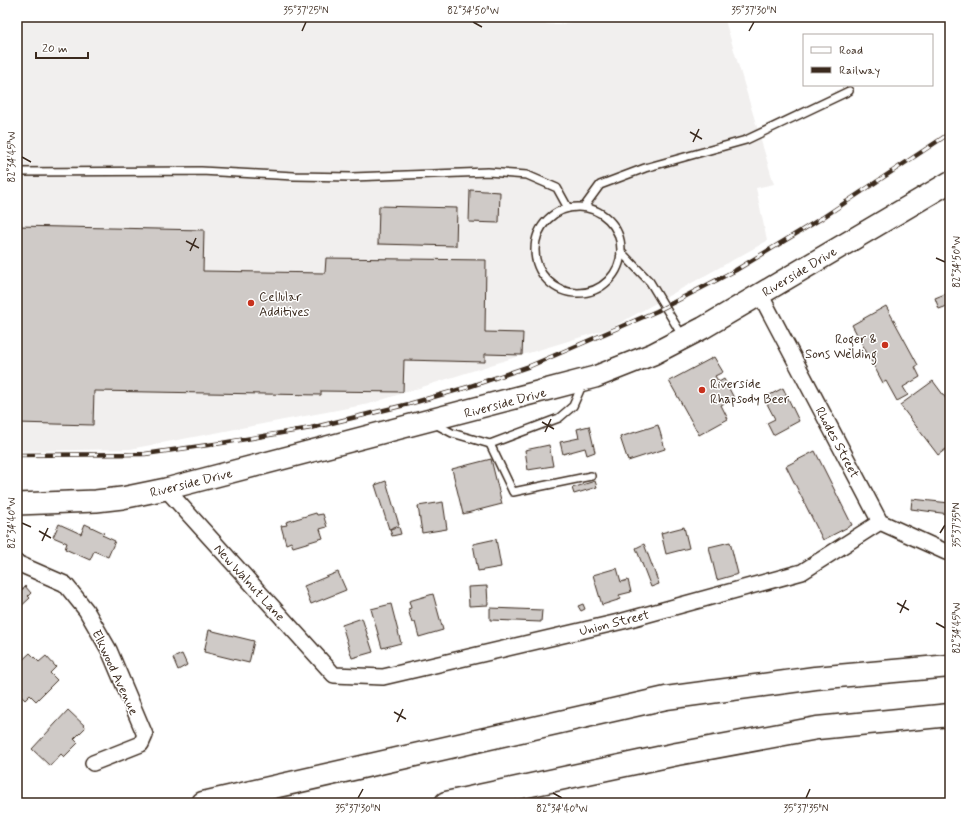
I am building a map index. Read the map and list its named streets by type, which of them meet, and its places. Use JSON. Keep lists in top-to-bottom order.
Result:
{
  "streets": {
    "main road": ["Riverside Drive"],
    "street": [
      "Rhodes Street",
      "New Walnut Lane",
      "Union Street",
      "Elkwood Avenue"
    ]
  },
  "crossings": [
    ["Riverside Drive", "Rhodes Street"],
    ["Riverside Drive", "New Walnut Lane"],
    ["Rhodes Street", "Union Street"],
    ["New Walnut Lane", "Union Street"]
  ],
  "places": ["Cellular Additives", "Roger & Sons Welding", "Riverside Rhapsody Beer"],
  "legend": ["Road", "Railway"],
  "scale_bar": "20 m",
  "coordinates": [
    "35°37'25\"N",
    "82°34'50\"W",
    "35°37'30\"N",
    "82°34'45\"W",
    "82°34'40\"W",
    "35°37'35\"N"
  ]
}
